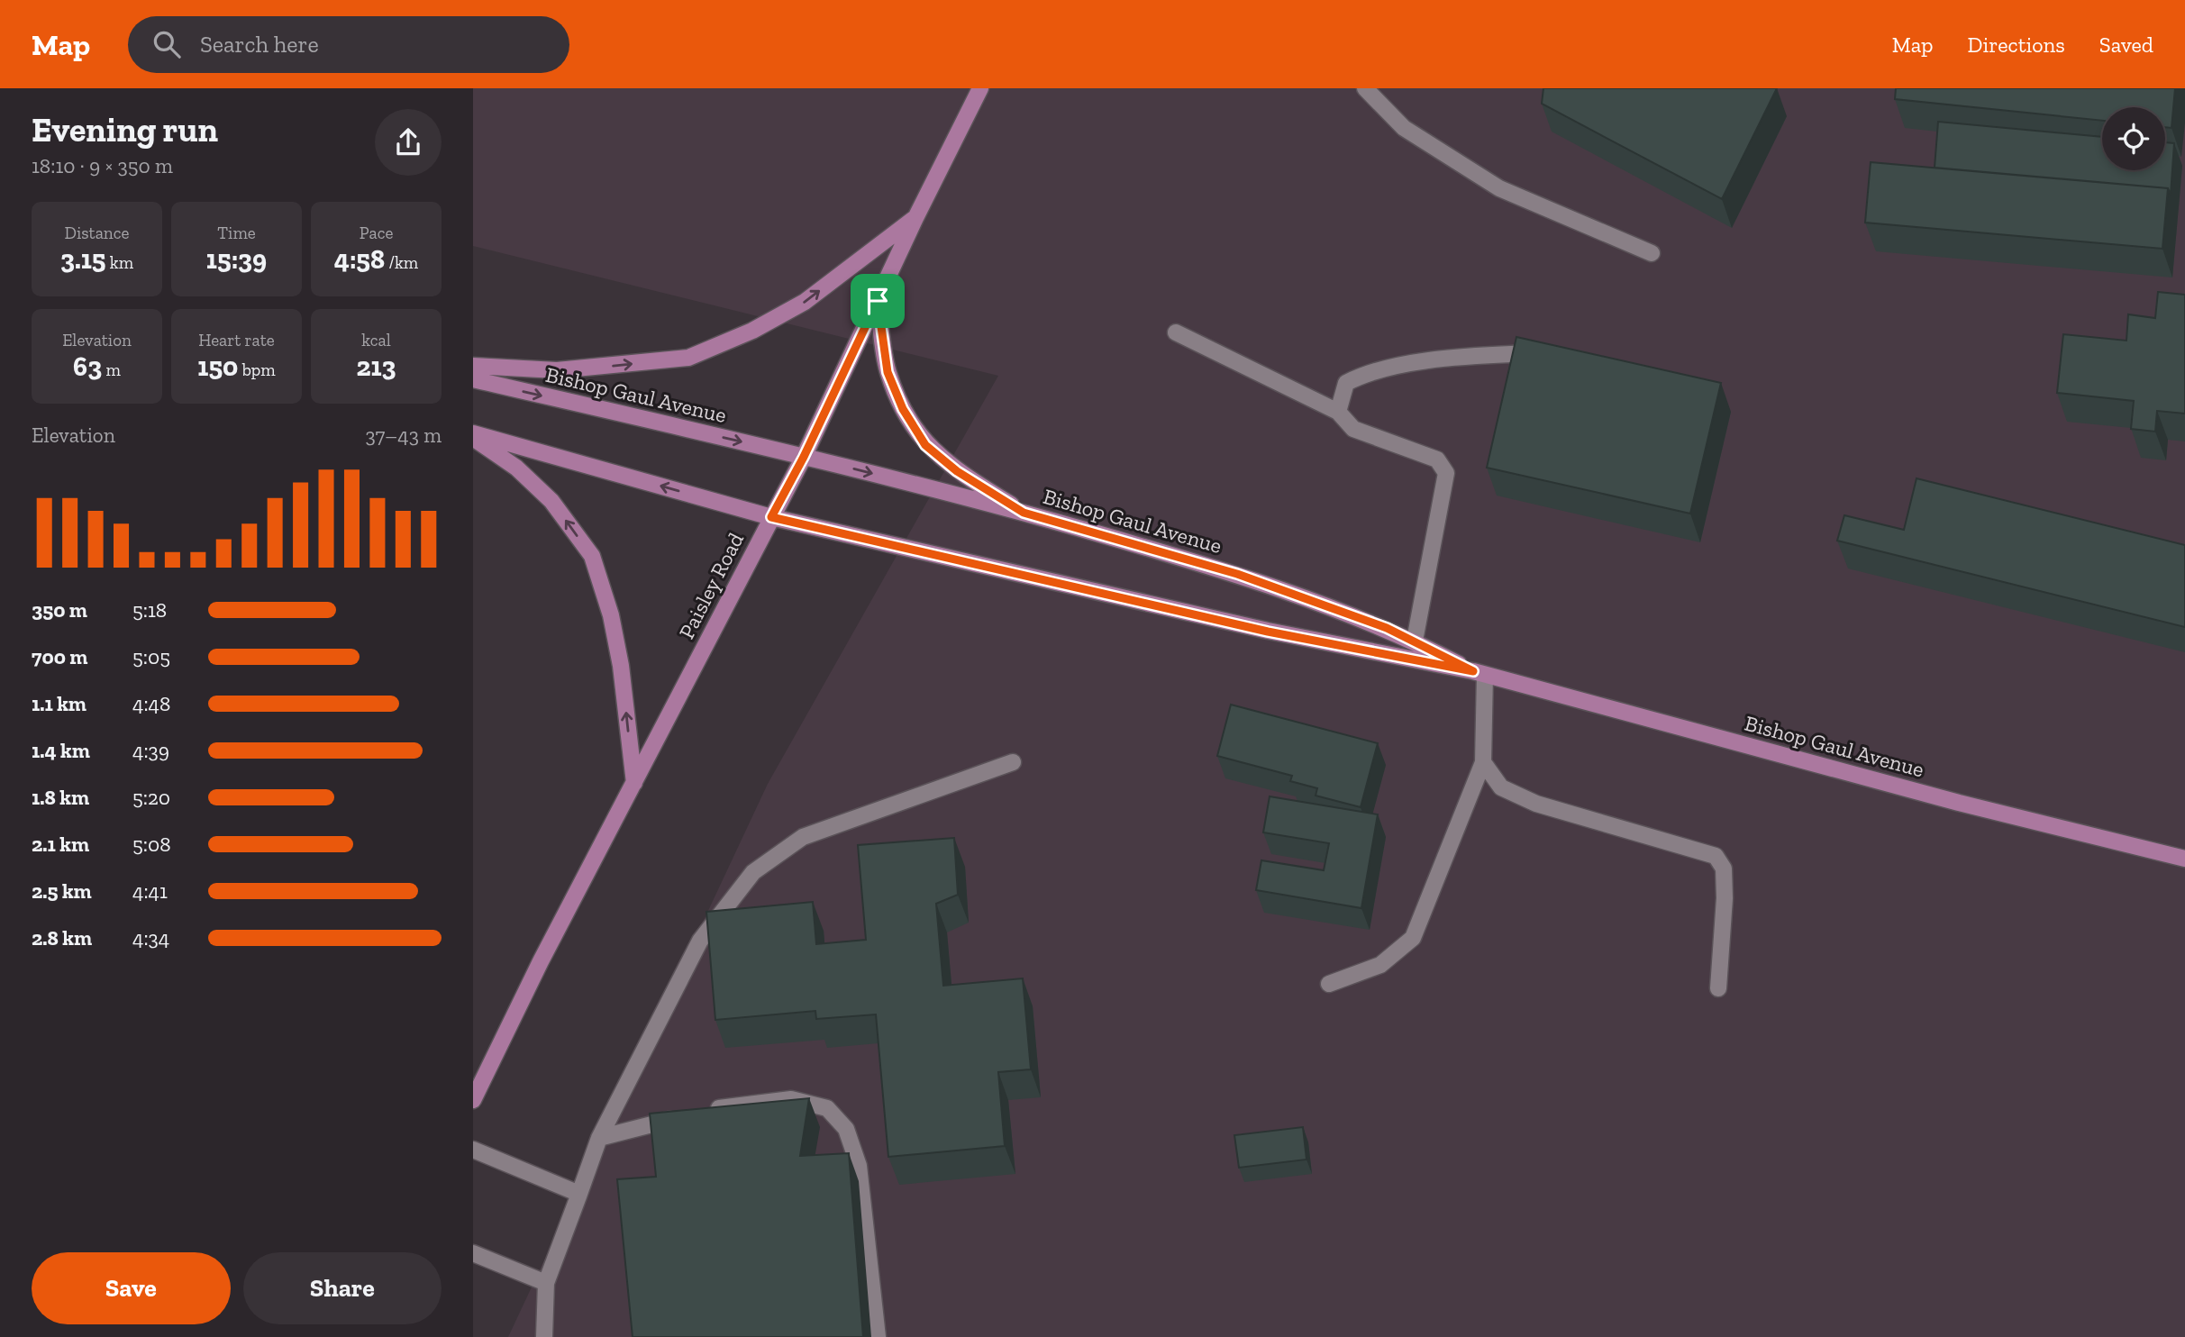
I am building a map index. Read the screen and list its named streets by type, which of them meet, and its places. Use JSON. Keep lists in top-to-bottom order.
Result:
{
  "streets": {
    "main road": ["Bishop Gaul Avenue", "Paisley Road"]
  },
  "crossings": [
    ["Bishop Gaul Avenue", "Paisley Road"]
  ],
  "page": {
    "header": "Map",
    "search": "Search here",
    "nav": ["Map", "Directions", "Saved"],
    "heading": ["Evening run", "18:10 · 9 × 350 m"],
    "stats": [
      ["Distance", "3.15 km"],
      ["Time", "15:39"],
      ["Pace", "4:58 /km"],
      ["Elevation", "63 m"],
      ["Heart rate", "150 bpm"],
      ["kcal", "213"]
    ],
    "chart": ["Elevation", "37–43 m"],
    "list": [
      {
        "name": "350 m",
        "note": "5:18"
      },
      {
        "name": "700 m",
        "note": "5:05"
      },
      {
        "name": "1.1 km",
        "note": "4:48"
      },
      {
        "name": "1.4 km",
        "note": "4:39"
      },
      {
        "name": "1.8 km",
        "note": "5:20"
      },
      {
        "name": "2.1 km",
        "note": "5:08"
      },
      {
        "name": "2.5 km",
        "note": "4:41"
      },
      {
        "name": "2.8 km",
        "note": "4:34"
      }
    ],
    "buttons": ["Save", "Share"]
  }
}
